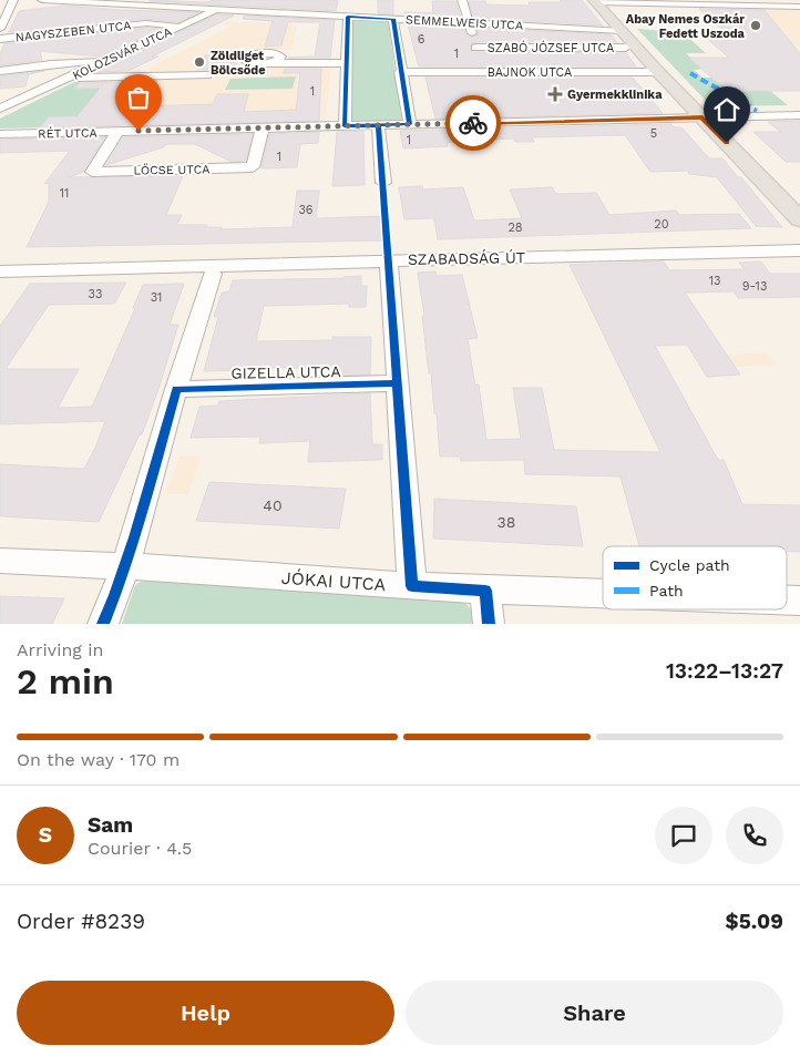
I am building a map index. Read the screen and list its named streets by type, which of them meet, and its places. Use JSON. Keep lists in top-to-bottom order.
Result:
{
  "streets": {
    "street": [
      "SEMMELWEIS UTCA",
      "NAGYSZEBEN UTCA",
      "SZABÓ JÓZSEF UTCA",
      "KOLOZSVÁR UTCA",
      "BAJNOK UTCA",
      "RÉT UTCA",
      "LŐCSE UTCA",
      "SZABADSÁG ÚT",
      "GIZELLA UTCA",
      "JÓKAI UTCA"
    ]
  },
  "crossings": [
    ["SEMMELWEIS UTCA", "KOLOZSVÁR UTCA"],
    ["NAGYSZEBEN UTCA", "KOLOZSVÁR UTCA"],
    ["SZABÓ JÓZSEF UTCA", "BAJNOK UTCA"],
    ["RÉT UTCA", "LŐCSE UTCA"]
  ],
  "places": {
    "other": ["Abay Nemes Oszkár Fedett Uszoda", "Zöldliget Bölcsőde"],
    "health": ["Gyermekklinika"]
  },
  "house_numbers": [
    "6",
    "1",
    "1",
    "5",
    "1",
    "1",
    "11",
    "36",
    "20",
    "28",
    "13",
    "9-13",
    "33",
    "31",
    "40",
    "38"
  ],
  "legend": ["Cycle path", "Path"],
  "page": {
    "heading": ["2 min", "Arriving in", "13:22–13:27"],
    "panel": [
      "Sam",
      "Courier · 4.5",
      "Order #8239",
      "$5.09"
    ],
    "bar": "On the way · 170 m",
    "round": "S",
    "buttons": ["Help", "Share"]
  }
}
